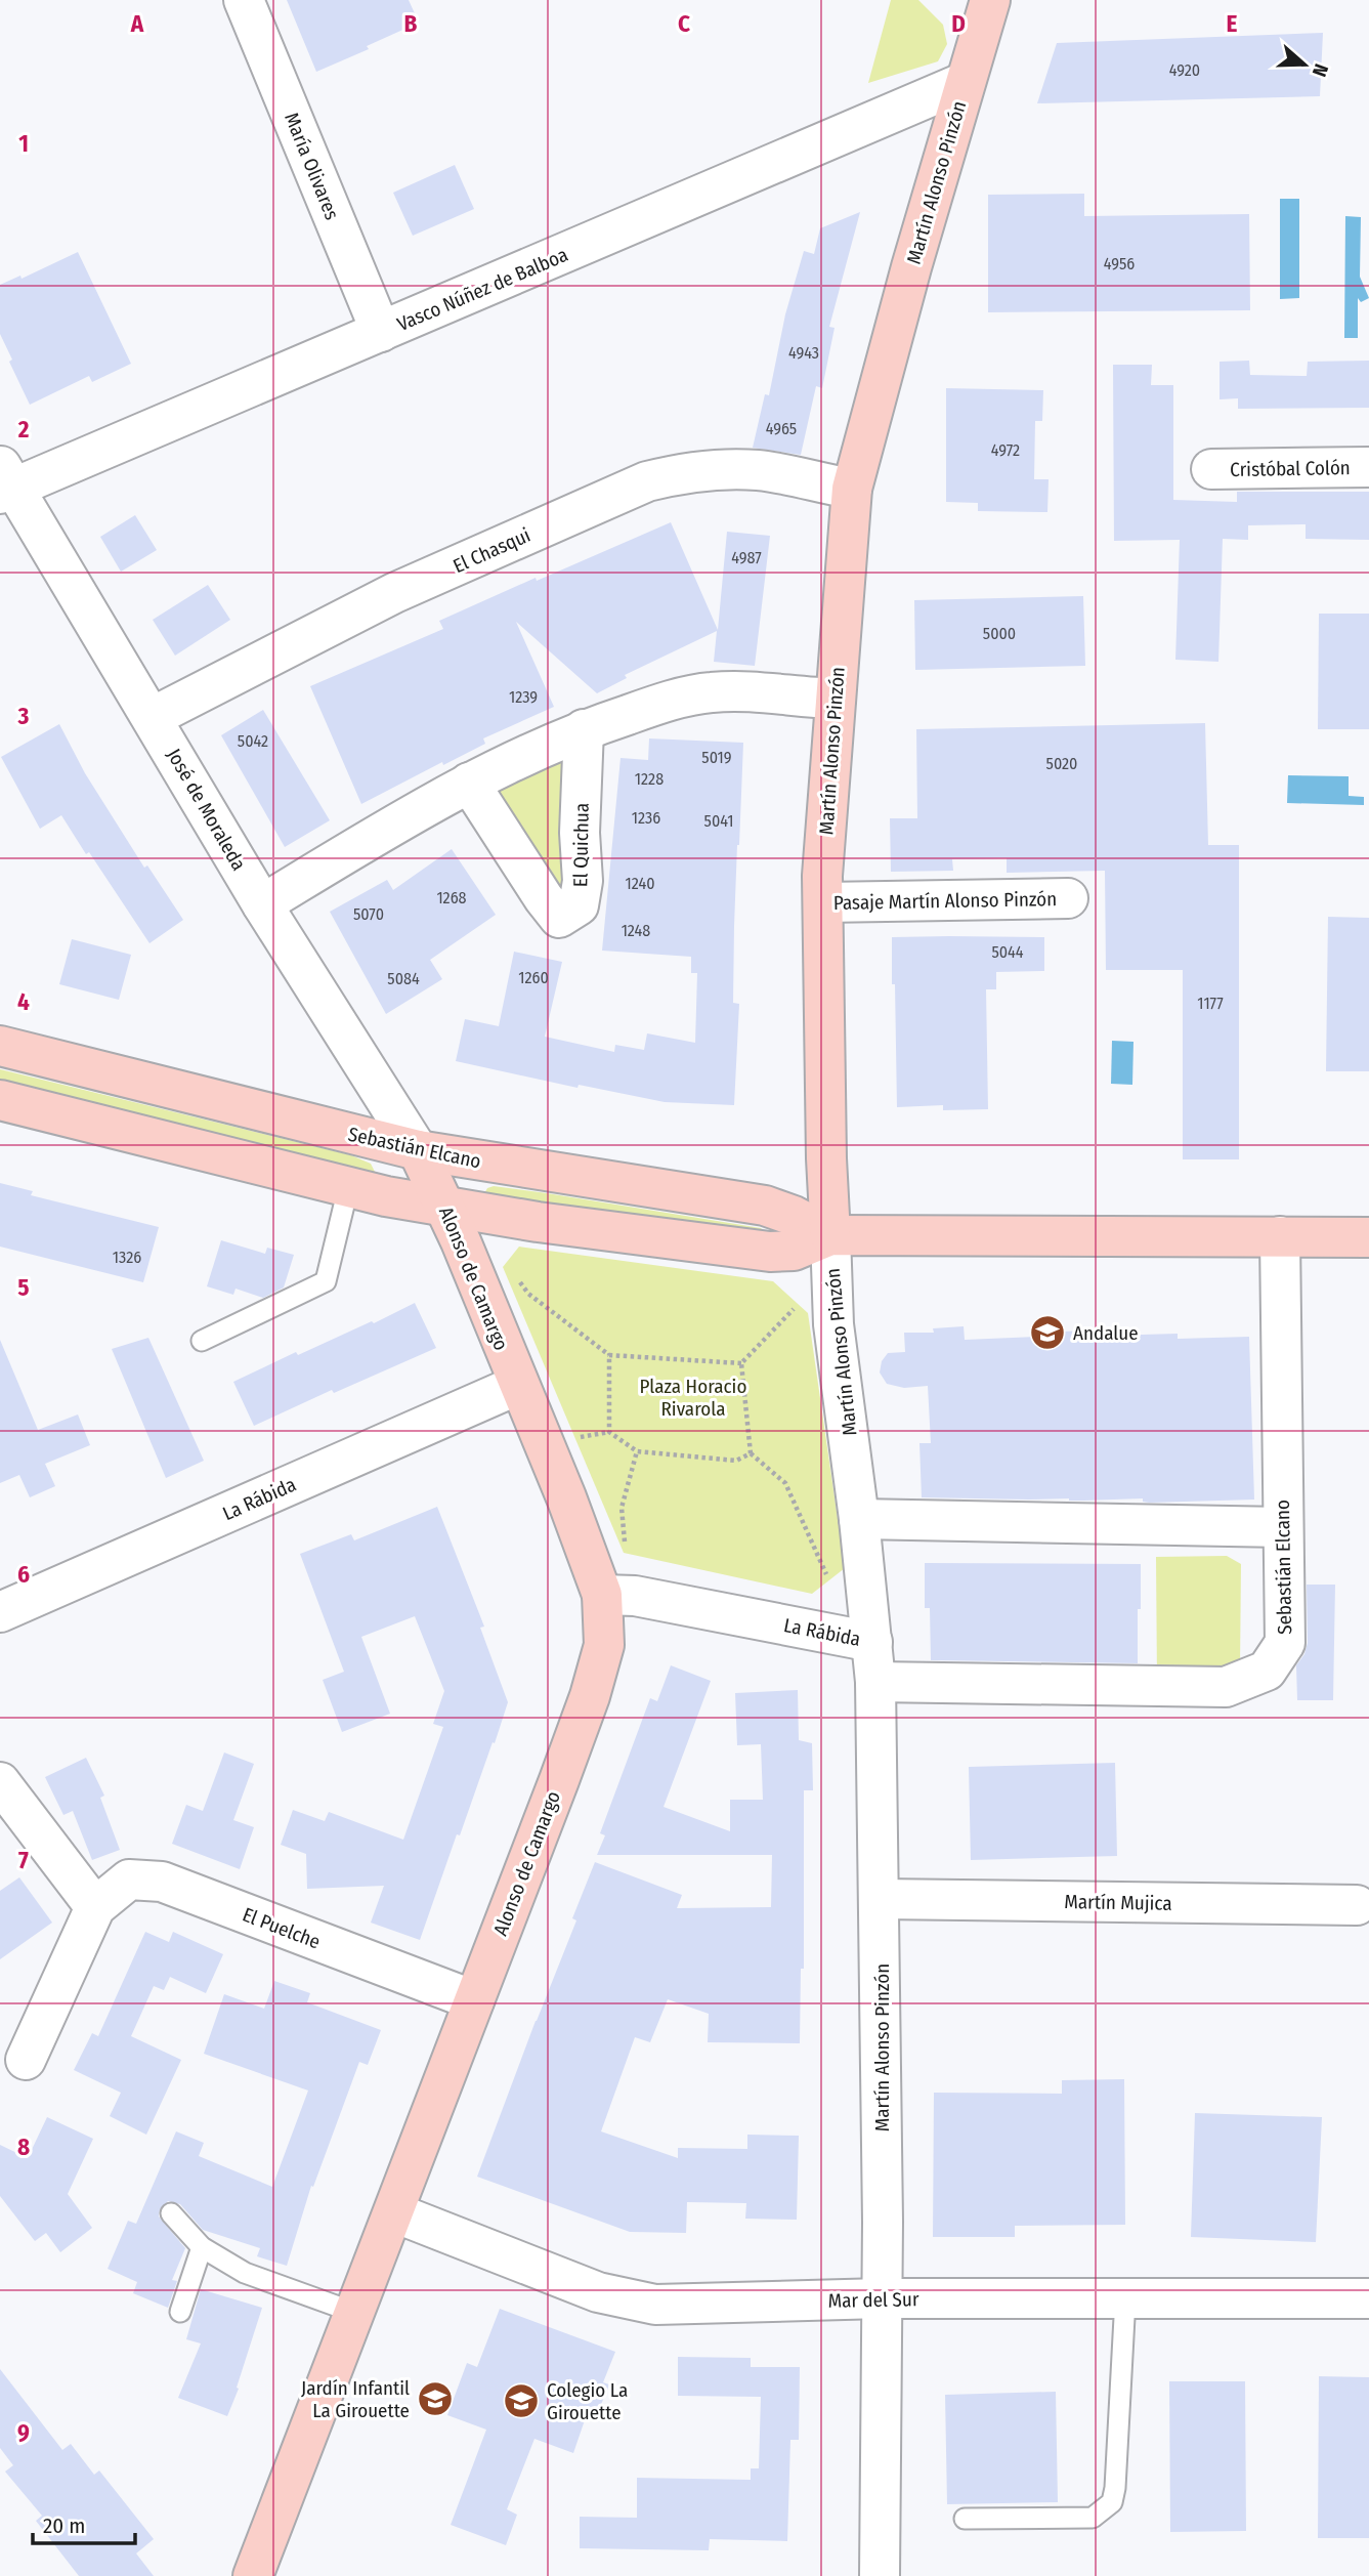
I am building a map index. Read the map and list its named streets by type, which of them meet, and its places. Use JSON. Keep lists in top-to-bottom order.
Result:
{
  "streets": {
    "street": [
      "María Olivares",
      "Martín Alonso Pinzón",
      "Vasco Núñez de Balboa",
      "Cristóbal Colón",
      "El Chasqui",
      "José de Moraleda",
      "El Quichua",
      "Pasaje Martín Alonso Pinzón",
      "Sebastián Elcano",
      "Alonso de Camargo",
      "La Rábida",
      "Martín Mujica",
      "El Puelche",
      "Mar del Sur"
    ]
  },
  "crossings": [
    ["María Olivares", "Vasco Núñez de Balboa"],
    ["Martín Alonso Pinzón", "Vasco Núñez de Balboa"],
    ["Martín Alonso Pinzón", "El Chasqui"],
    ["Martín Alonso Pinzón", "Pasaje Martín Alonso Pinzón"],
    ["Martín Alonso Pinzón", "Sebastián Elcano"],
    ["Martín Alonso Pinzón", "La Rábida"],
    ["Martín Alonso Pinzón", "Martín Mujica"],
    ["Martín Alonso Pinzón", "Mar del Sur"],
    ["Vasco Núñez de Balboa", "José de Moraleda"],
    ["El Chasqui", "José de Moraleda"],
    ["José de Moraleda", "Sebastián Elcano"],
    ["José de Moraleda", "Alonso de Camargo"],
    ["Sebastián Elcano", "Alonso de Camargo"],
    ["Alonso de Camargo", "La Rábida"],
    ["Alonso de Camargo", "El Puelche"],
    ["Alonso de Camargo", "Mar del Sur"]
  ],
  "parks": ["Plaza Horacio Rivarola"],
  "places": {
    "school or university": ["Andalue", "Jardín Infantil La Girouette", "Colegio La Girouette"]
  },
  "house_numbers": [
    "4920",
    "4956",
    "4943",
    "4965",
    "4972",
    "4987",
    "5000",
    "1239",
    "5042",
    "5019",
    "5020",
    "1228",
    "1236",
    "5041",
    "1240",
    "1268",
    "5070",
    "1248",
    "5044",
    "1260",
    "5084",
    "1177",
    "1326"
  ],
  "scale_bar": "20 m",
  "north": "right",
  "grid": {
    "columns": [
      "A",
      "B",
      "C",
      "D",
      "E"
    ],
    "rows": [
      "1",
      "2",
      "3",
      "4",
      "5",
      "6",
      "7",
      "8",
      "9"
    ]
  }
}
